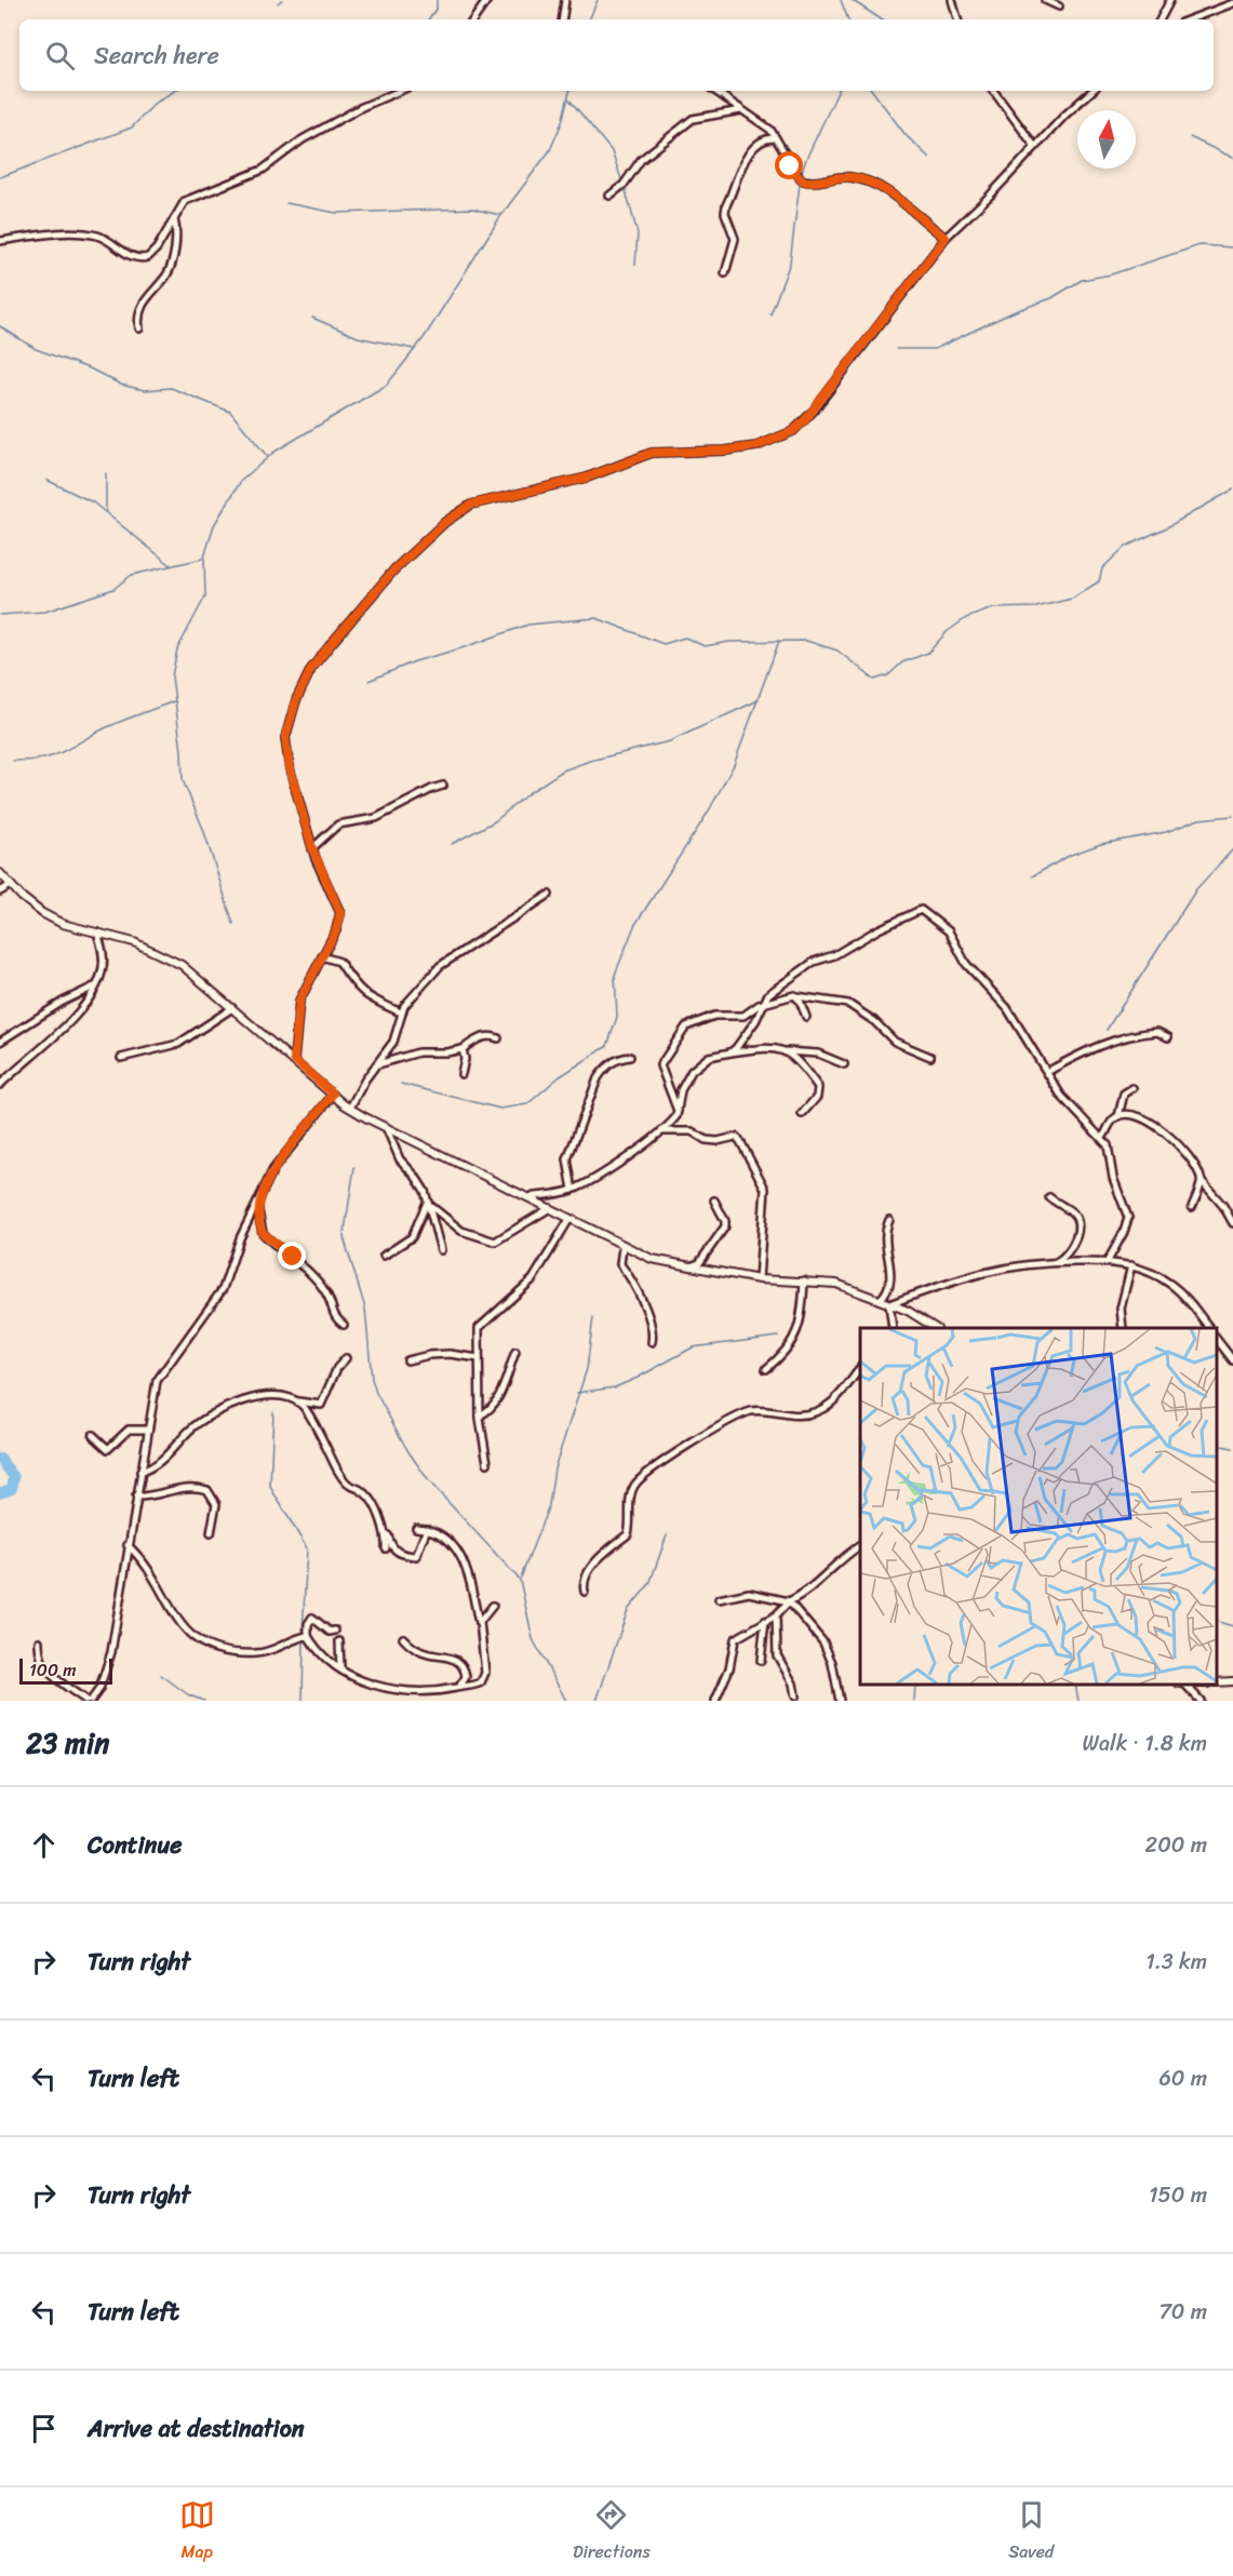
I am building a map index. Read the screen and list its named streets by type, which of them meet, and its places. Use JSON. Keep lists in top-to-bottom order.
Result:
{
  "scale_bar": "100 m",
  "north": "top",
  "page": {
    "search": "Search here",
    "scale": "100 m",
    "heading": ["23 min", "Walk · 1.8 km"],
    "list": [
      ["Continue", "200 m"],
      ["Turn right", "1.3 km"],
      ["Turn left", "60 m"],
      ["Turn right", "150 m"],
      ["Turn left", "70 m"],
      "Arrive at destination"
    ],
    "nav": ["Map", "Directions", "Saved"]
  }
}
